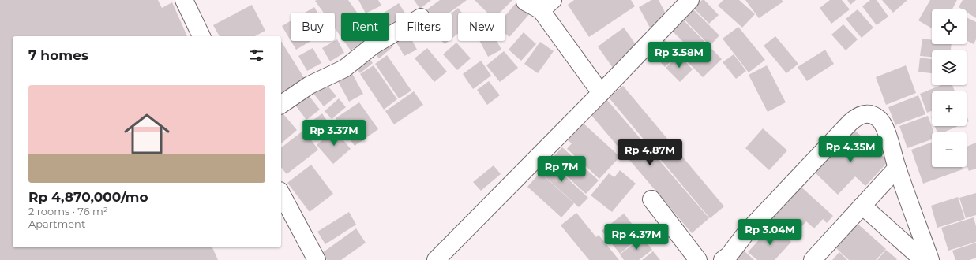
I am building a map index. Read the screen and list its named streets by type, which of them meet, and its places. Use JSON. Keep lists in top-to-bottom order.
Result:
{
  "page": {
    "map_buttons": ["+", "−"],
    "chip": [
      "Buy",
      "Rent",
      "Filters",
      "New"
    ],
    "heading": "7 homes",
    "price": [
      "Rp 3.58M",
      "Rp 3.37M",
      "Rp 4.35M",
      "Rp 4.87M",
      "Rp 7M",
      "Rp 3.04M",
      "Rp 4.37M"
    ],
    "list": [
      {
        "name": "Rp 4,870,000/mo",
        "note": "2 rooms · 76 m² · Apartment"
      }
    ]
  }
}
